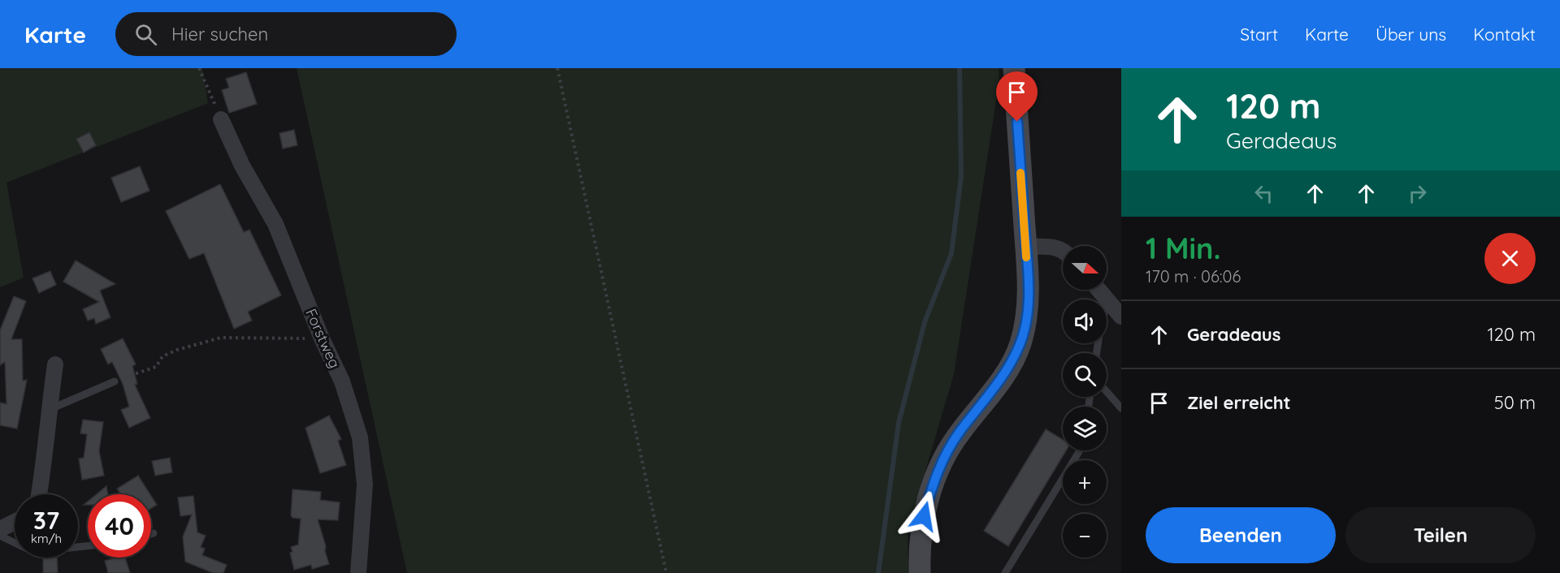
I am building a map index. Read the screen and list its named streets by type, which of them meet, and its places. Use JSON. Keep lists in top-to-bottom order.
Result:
{
  "streets": {
    "street": ["Forstweg"]
  },
  "north": "right",
  "page": {
    "header": "Karte",
    "search": "Hier suchen",
    "nav": [
      "Start",
      "Karte",
      "Über uns",
      "Kontakt"
    ],
    "turn": ["120 m", "Geradeaus"],
    "heading": ["1 Min.", "170 m · 06:06"],
    "map_buttons": ["+", "−"],
    "list": [
      {
        "name": "Geradeaus",
        "value": "120 m"
      },
      {
        "name": "Ziel erreicht",
        "value": "50 m"
      }
    ],
    "speed": "37 km/h",
    "limit": "40",
    "buttons": ["Beenden", "Teilen"]
  }
}
